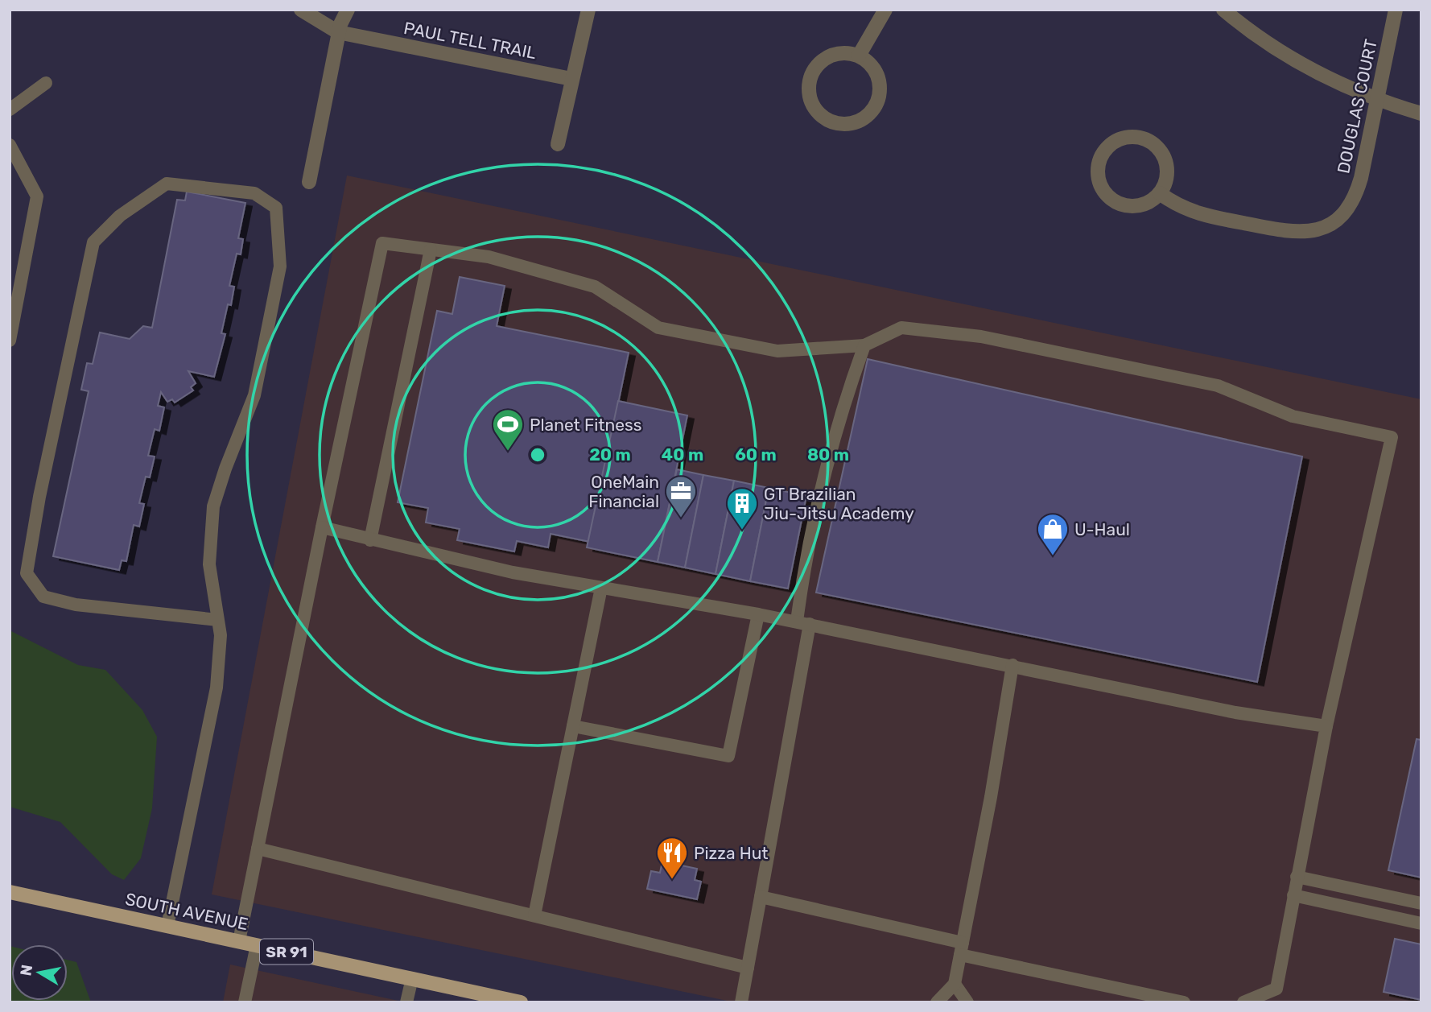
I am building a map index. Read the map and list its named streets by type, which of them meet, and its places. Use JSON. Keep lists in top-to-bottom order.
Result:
{
  "streets": {
    "main road": ["SOUTH AVENUE", "SR 91"],
    "street": ["PAUL TELL TRAIL", "DOUGLAS COURT"]
  },
  "places": {
    "sports": ["Planet Fitness"],
    "office": ["OneMain Financial"],
    "building": ["GT Brazilian Jiu-Jitsu Academy"],
    "shop": ["U-Haul"],
    "restaurant": ["Pizza Hut"]
  },
  "north": "left",
  "rings": [
    "20 m",
    "40 m",
    "60 m",
    "80 m"
  ]
}
